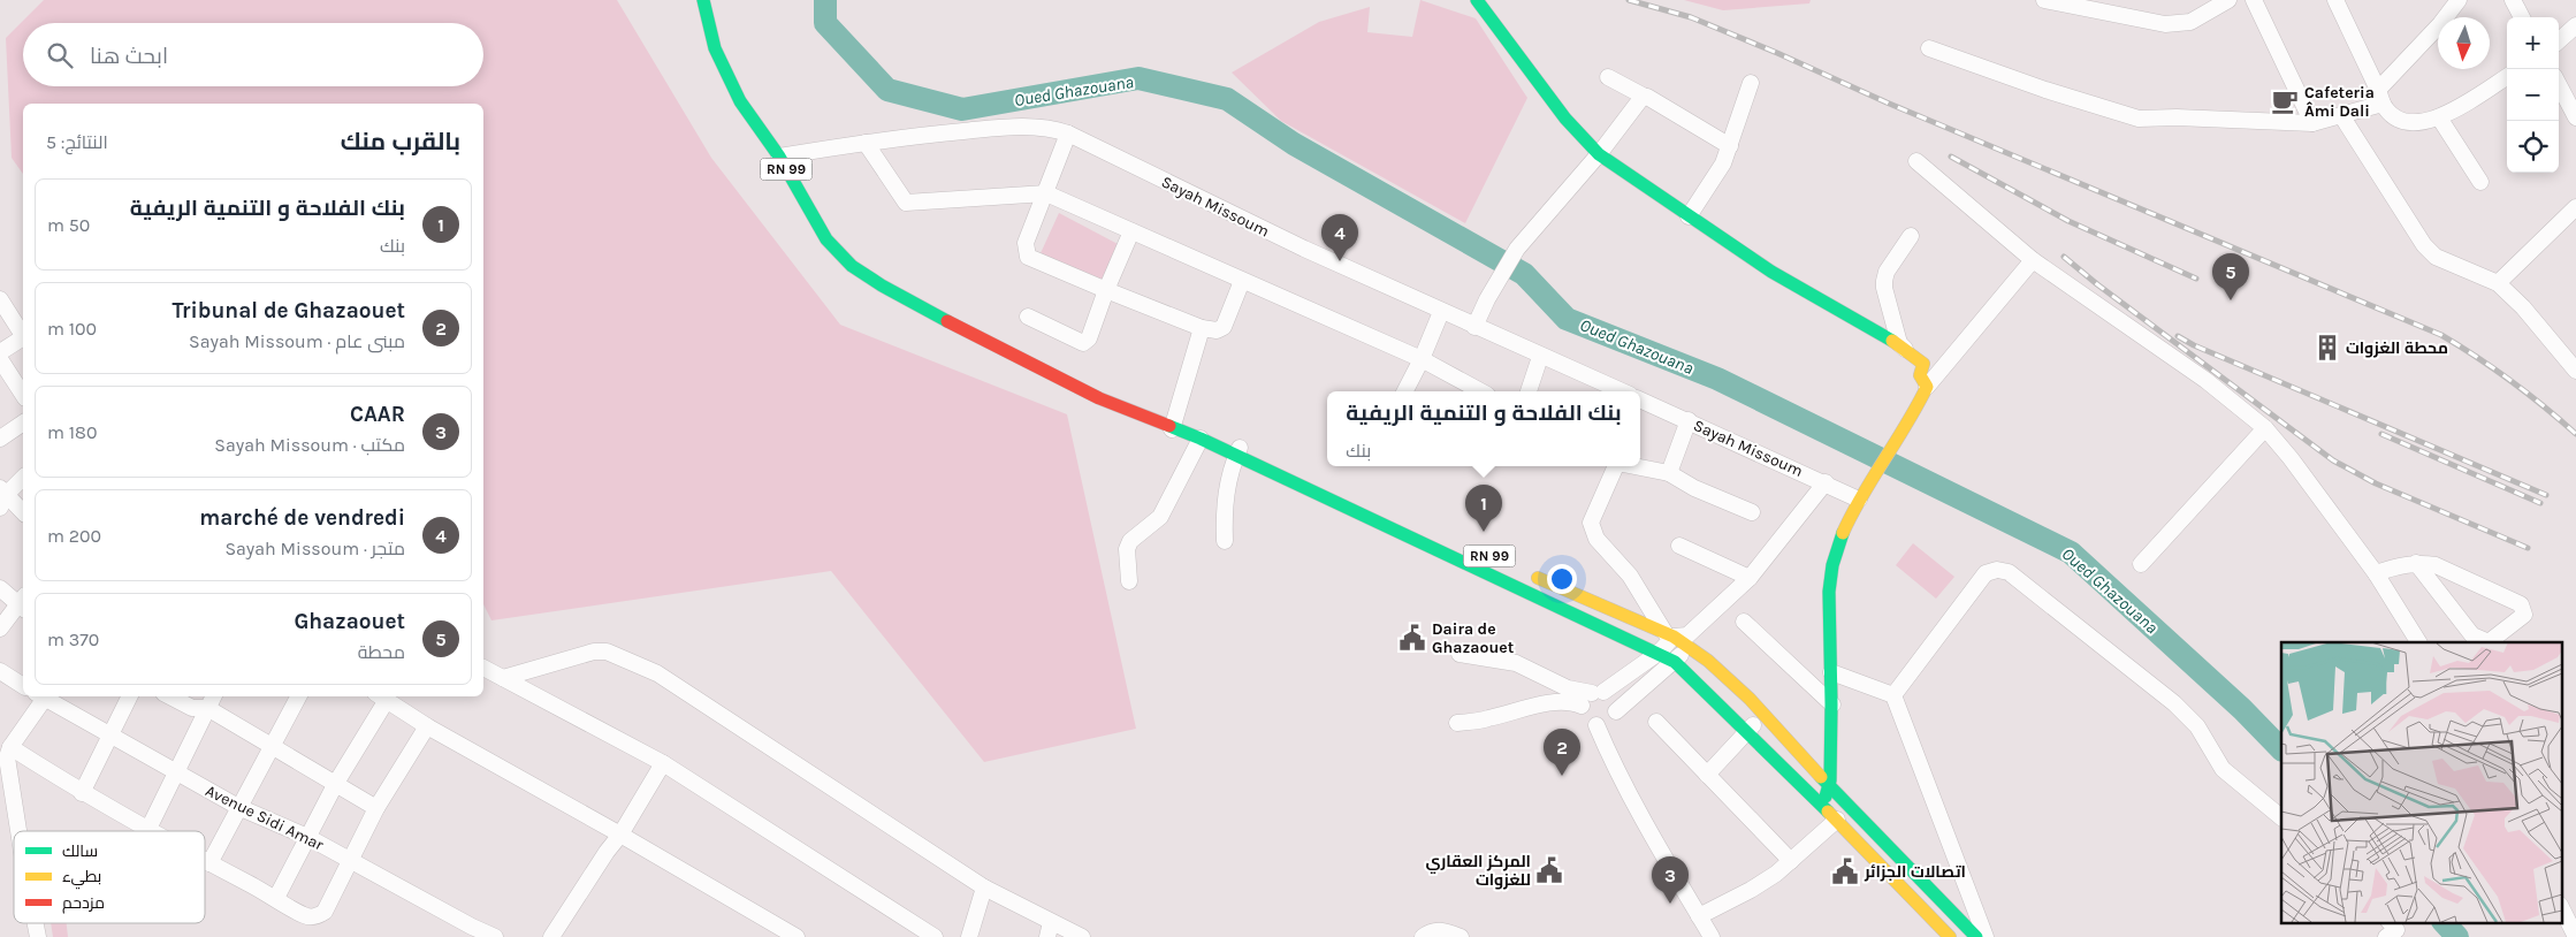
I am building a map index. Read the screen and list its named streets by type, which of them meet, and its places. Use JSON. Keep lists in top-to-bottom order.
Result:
{
  "streets": {
    "main road": ["RN 99"],
    "street": ["Sayah Missoum", "Avenue Sidi Amar"]
  },
  "crossings": [
    ["RN 99", "Sayah Missoum"]
  ],
  "water": ["Oued Ghazouana"],
  "places": {
    "cafe": ["Cafeteria Âmi Dali"],
    "building": ["محطة الغزوات"],
    "public building": ["Daira de Ghazaouet", "المركز العقاري للغزوات", "اتصالات الجزائر"]
  },
  "legend": ["سالك", "بطيء", "مزدحم"],
  "north": "bottom",
  "page": {
    "map_buttons": ["+", "−"],
    "search": "ابحث هنا",
    "heading": ["بالقرب منك", "النتائج: 5"],
    "list": [
      {
        "mark": "1",
        "name": "بنك الفلاحة و التنمية الريفية",
        "note": "بنك",
        "value": "50 m"
      },
      {
        "mark": "2",
        "name": "Tribunal de Ghazaouet",
        "note": "مبنى عام · Sayah Missoum",
        "value": "100 m"
      },
      {
        "mark": "3",
        "name": "CAAR",
        "note": "مكتب · Sayah Missoum",
        "value": "180 m"
      },
      {
        "mark": "4",
        "name": "marché de vendredi",
        "note": "متجر · Sayah Missoum",
        "value": "200 m"
      },
      {
        "mark": "5",
        "name": "Ghazaouet",
        "note": "محطة",
        "value": "370 m"
      }
    ],
    "pins": [
      "4",
      "5",
      "1",
      "2",
      "3"
    ],
    "popup": ["بنك الفلاحة و التنمية الريفية", "بنك"]
  }
}
